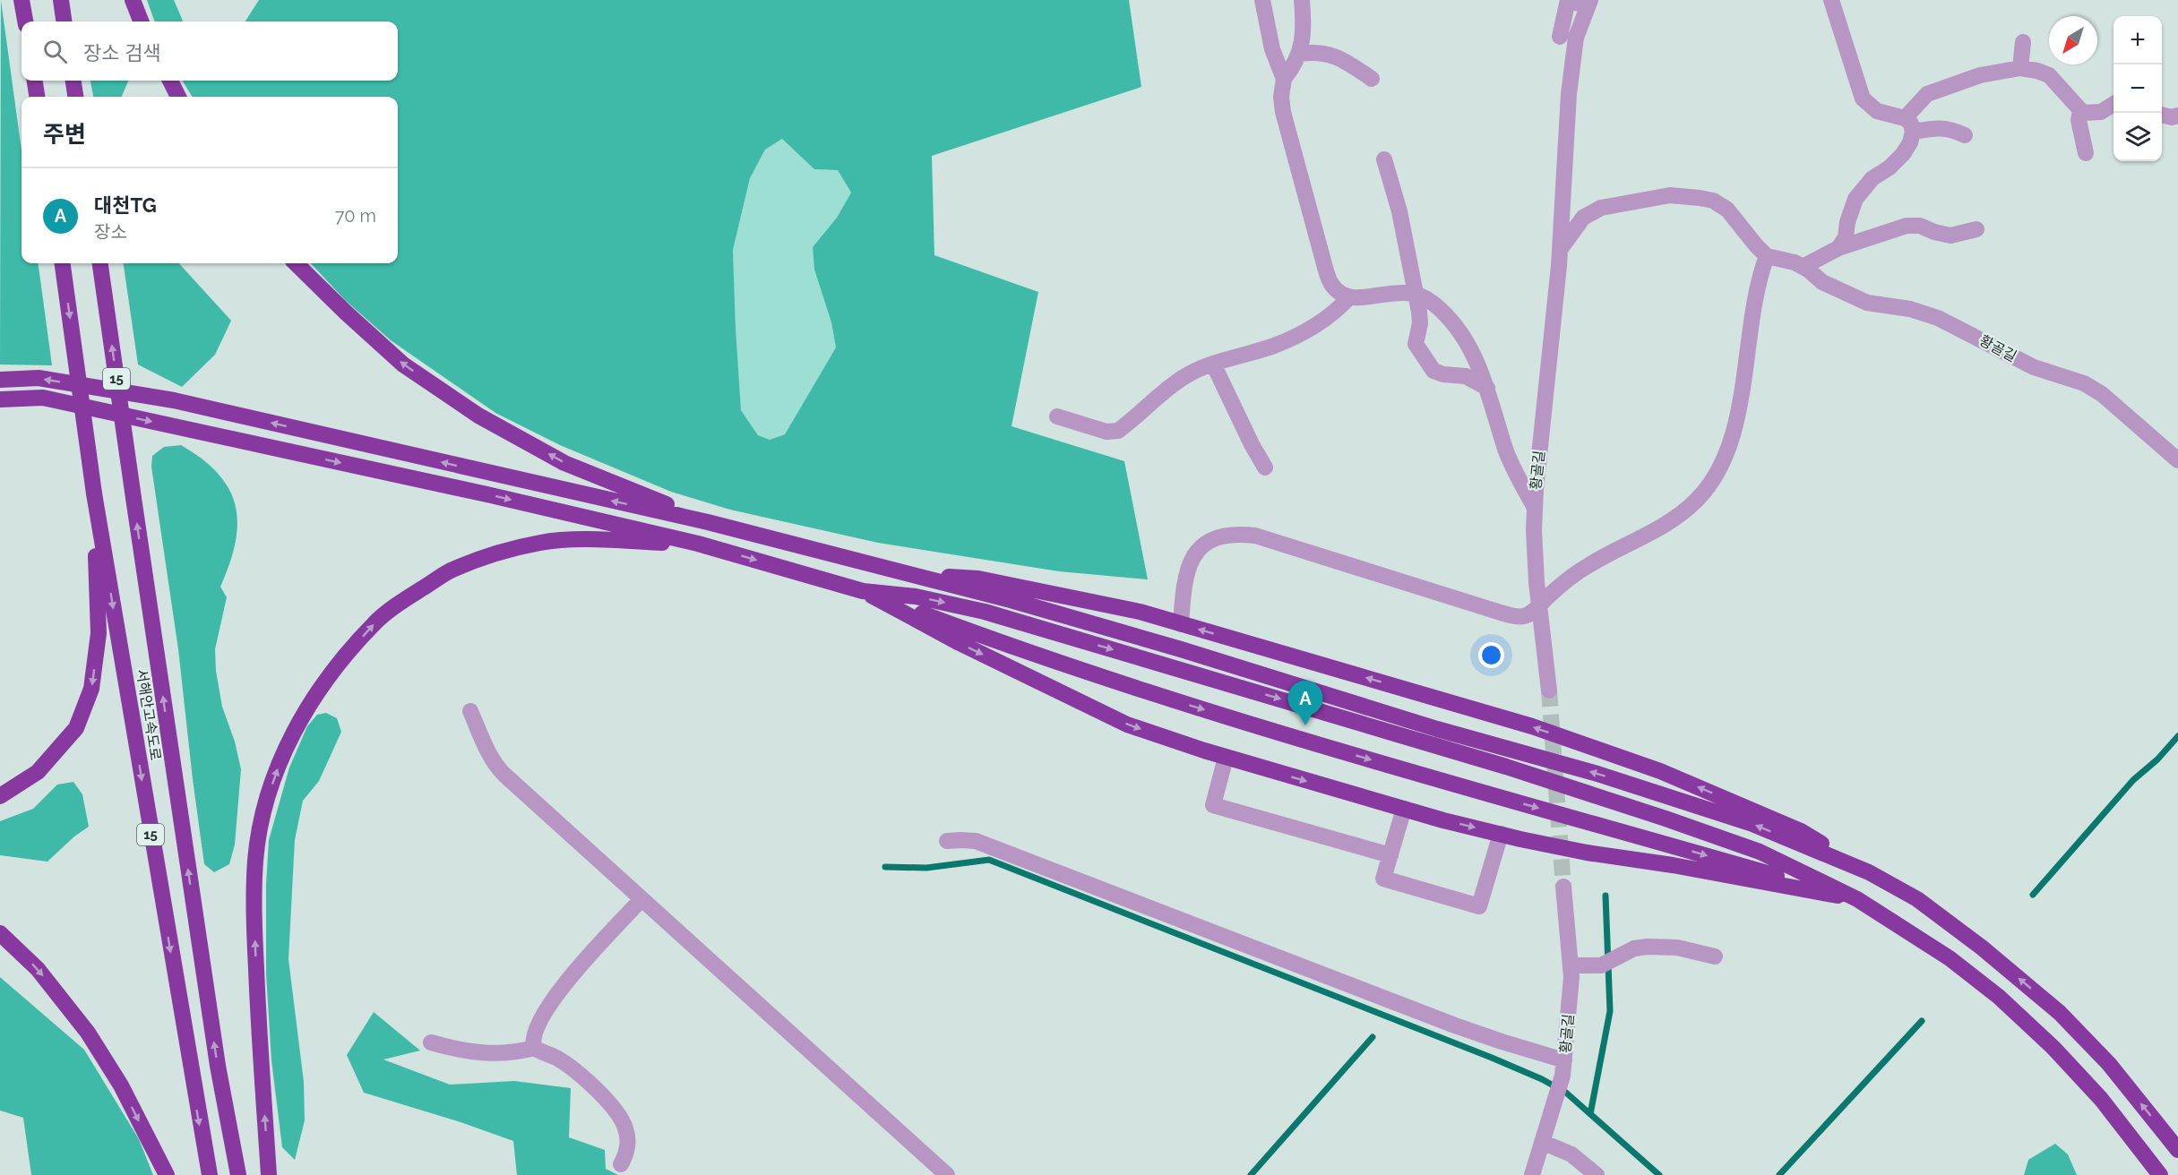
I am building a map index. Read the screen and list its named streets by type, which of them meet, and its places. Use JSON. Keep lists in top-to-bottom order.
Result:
{
  "streets": {
    "highway": ["15", "서해안고속도로"],
    "street": ["황골길"]
  },
  "north": "bottom left",
  "page": {
    "map_buttons": ["+", "−"],
    "search": "장소 검색",
    "heading": "주변",
    "list": [
      {
        "mark": "A",
        "name": "대천TG",
        "note": "장소",
        "value": "70 m"
      }
    ],
    "pins": "A"
  }
}
